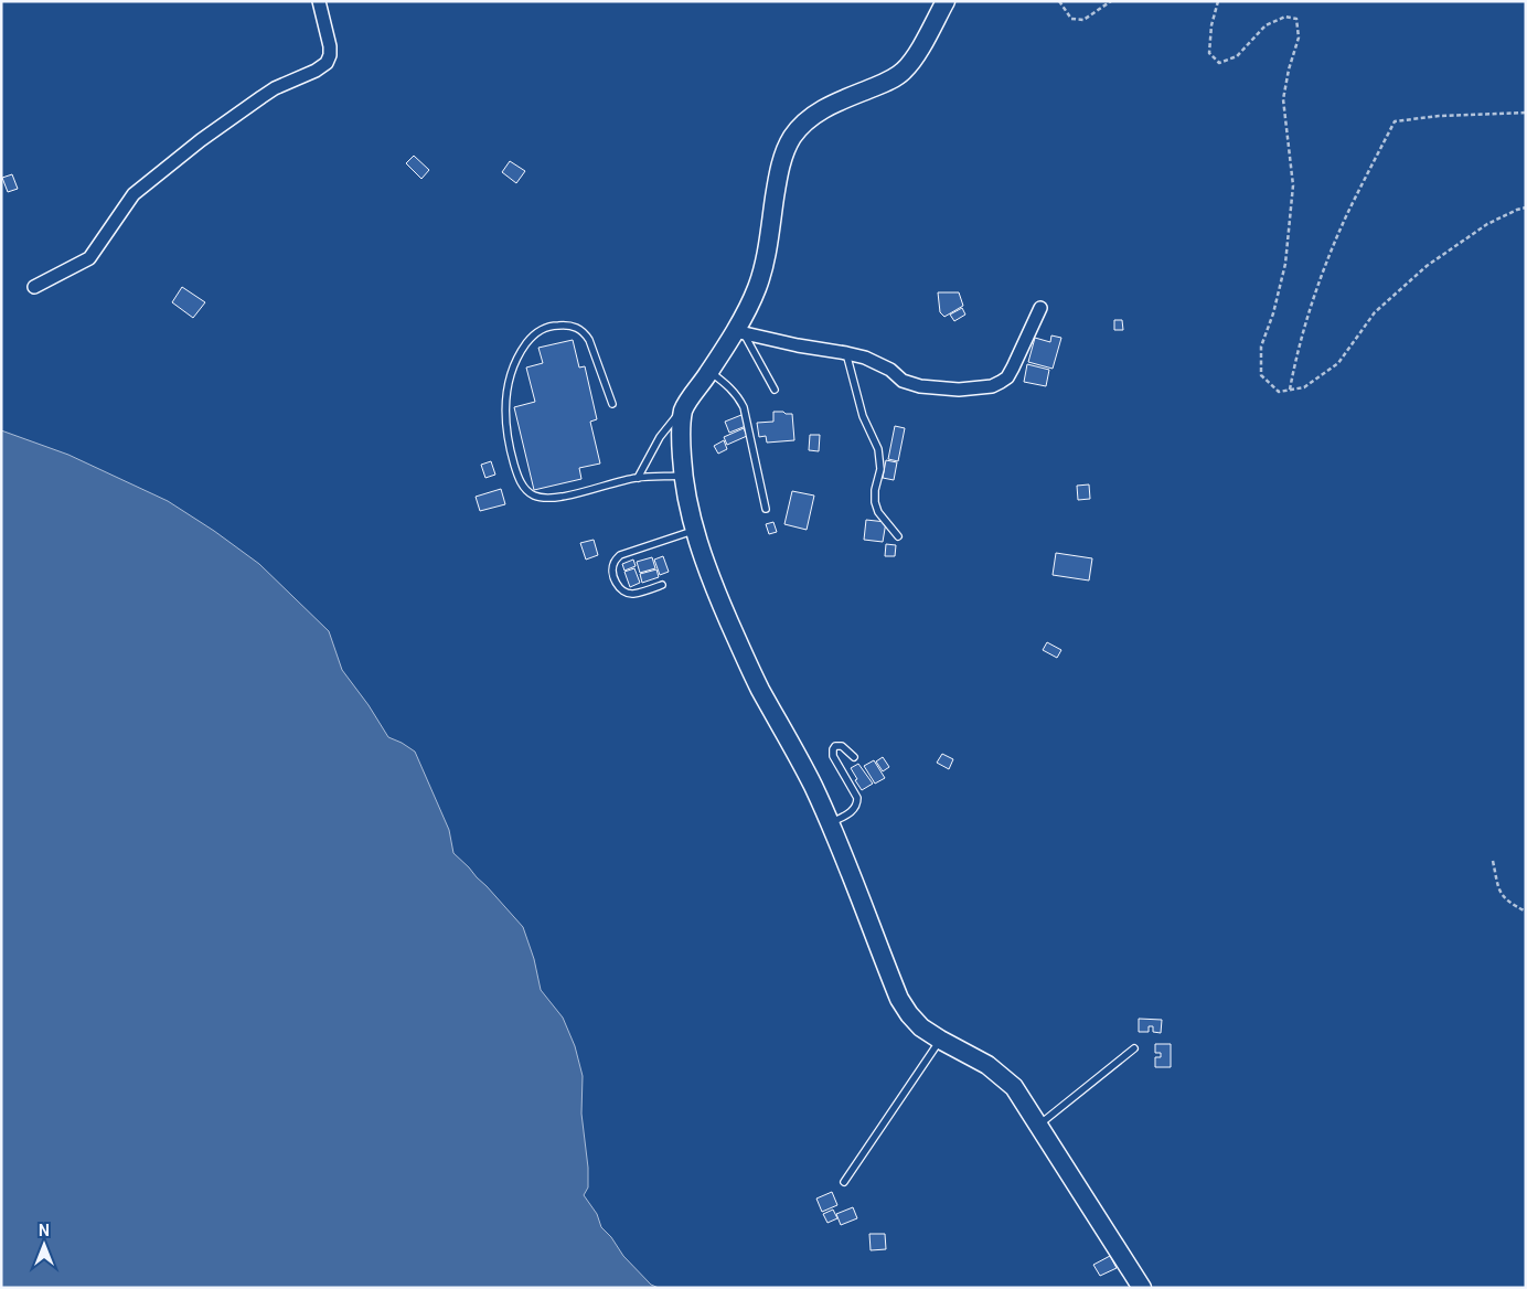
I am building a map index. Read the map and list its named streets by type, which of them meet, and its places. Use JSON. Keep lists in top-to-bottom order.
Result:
{
  "north": "top"
}
